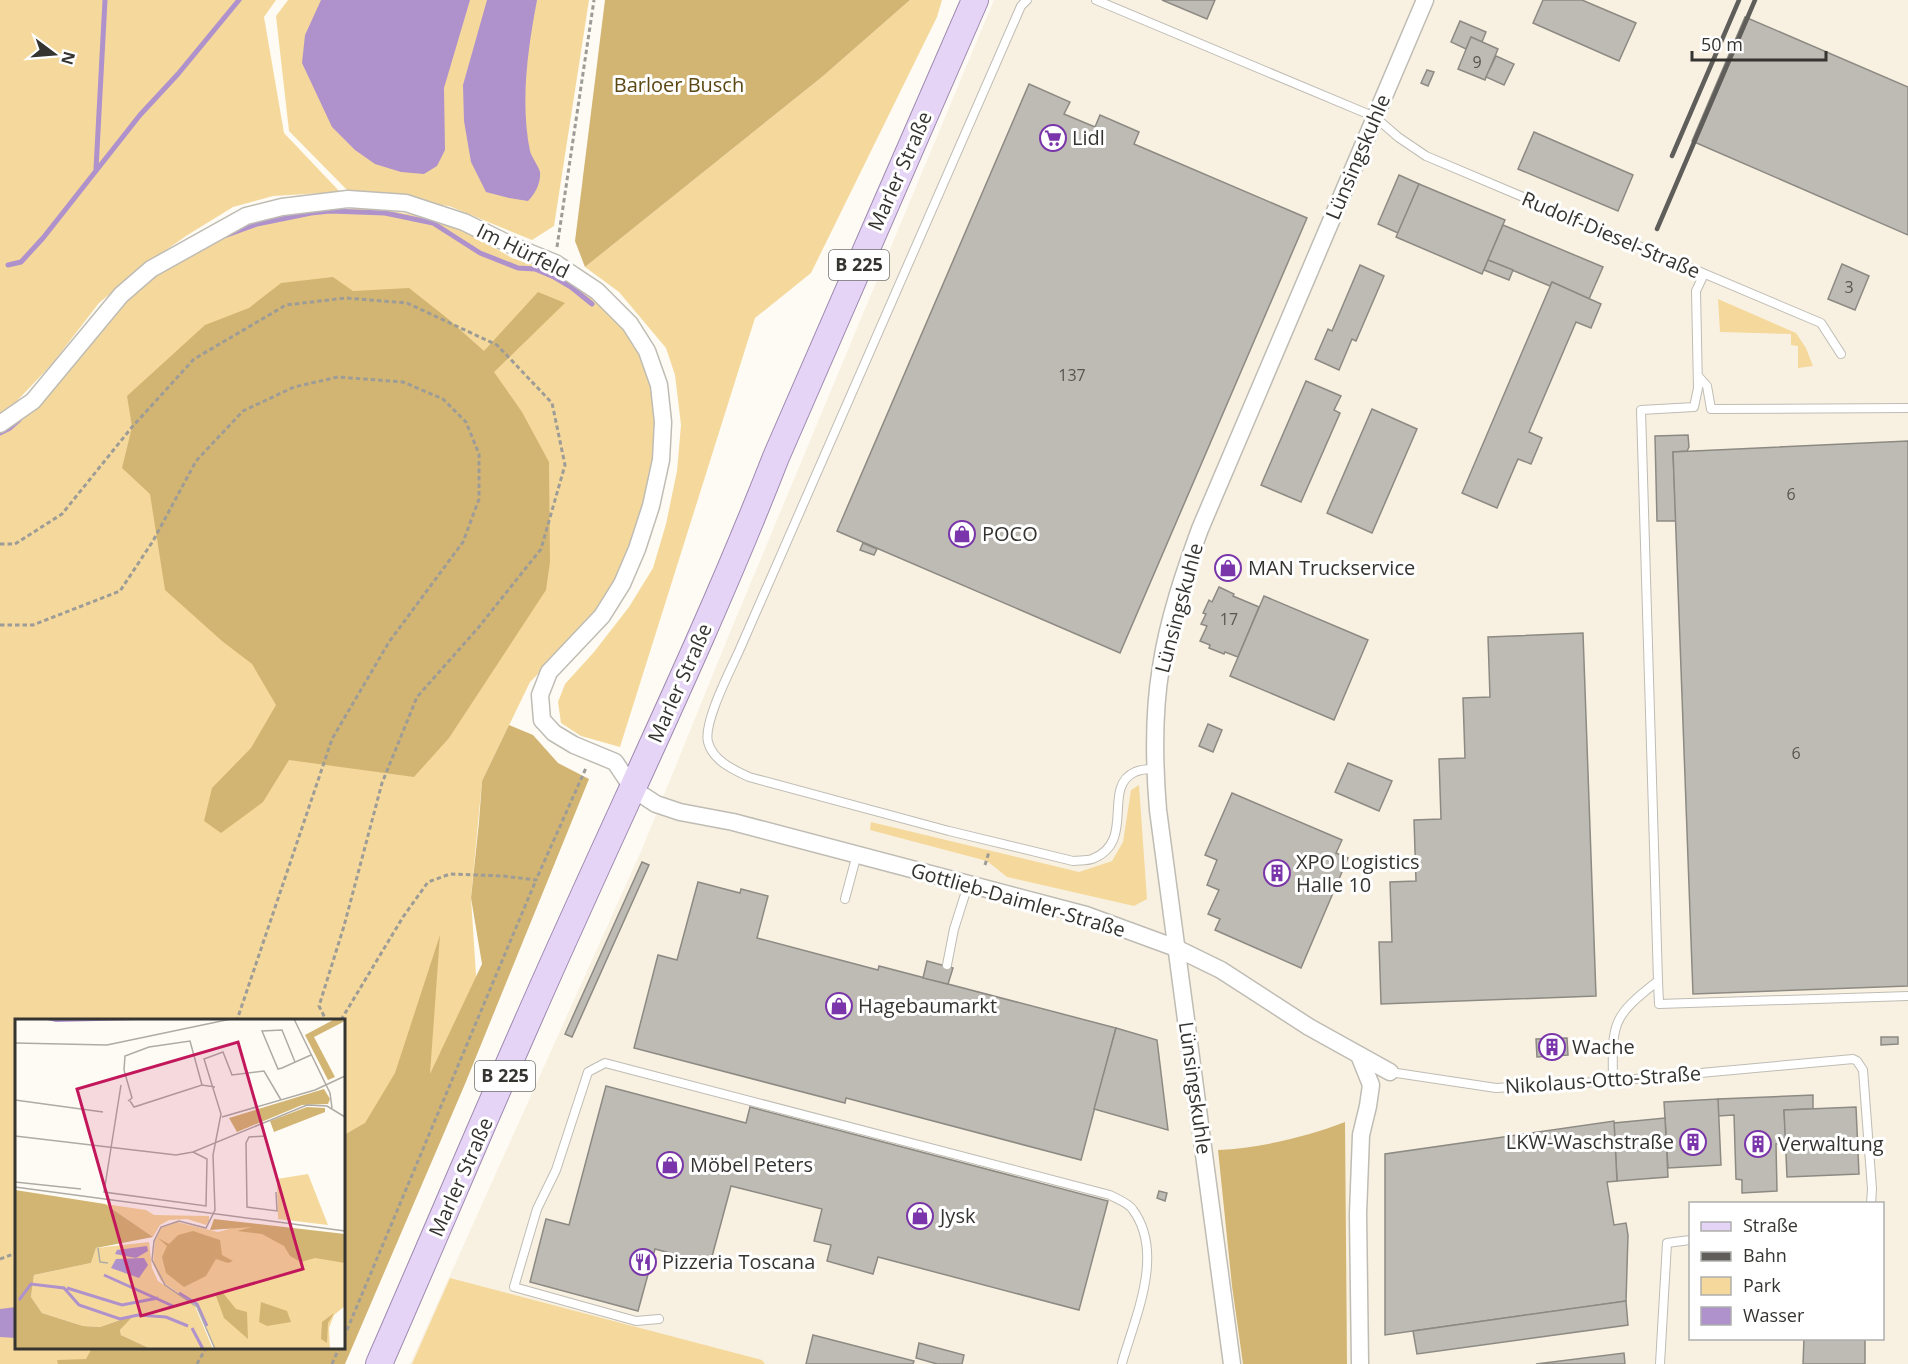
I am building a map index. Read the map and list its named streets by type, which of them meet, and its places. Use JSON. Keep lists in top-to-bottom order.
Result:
{
  "streets": {
    "main road": ["Marler Straße", "B 225"],
    "street": [
      "Lünsingskuhle",
      "Im Hürfeld",
      "Gottlieb-Daimler-Straße",
      "Nikolaus-Otto-Straße"
    ],
    "lane": ["Rudolf-Diesel-Straße"]
  },
  "crossings": [
    ["Lünsingskuhle", "Rudolf-Diesel-Straße"],
    ["Lünsingskuhle", "Gottlieb-Daimler-Straße"],
    ["Marler Straße", "Im Hürfeld"],
    ["Marler Straße", "Gottlieb-Daimler-Straße"],
    ["Im Hürfeld", "Gottlieb-Daimler-Straße"],
    ["Gottlieb-Daimler-Straße", "Nikolaus-Otto-Straße"]
  ],
  "parks": ["Barloer Busch"],
  "places": {
    "supermarket": ["Lidl"],
    "shop": [
      "POCO",
      "MAN Truckservice",
      "Hagebaumarkt",
      "Möbel Peters",
      "Jysk"
    ],
    "building": [
      "XPO Logistics Halle 10",
      "Wache",
      "LKW-Waschstraße",
      "Verwaltung"
    ],
    "restaurant": ["Pizzeria Toscana"]
  },
  "house_numbers": [
    "9",
    "3",
    "137",
    "6",
    "17",
    "6"
  ],
  "legend": [
    "Straße",
    "Bahn",
    "Park",
    "Wasser"
  ],
  "scale_bar": "50 m",
  "north": "right"
}
